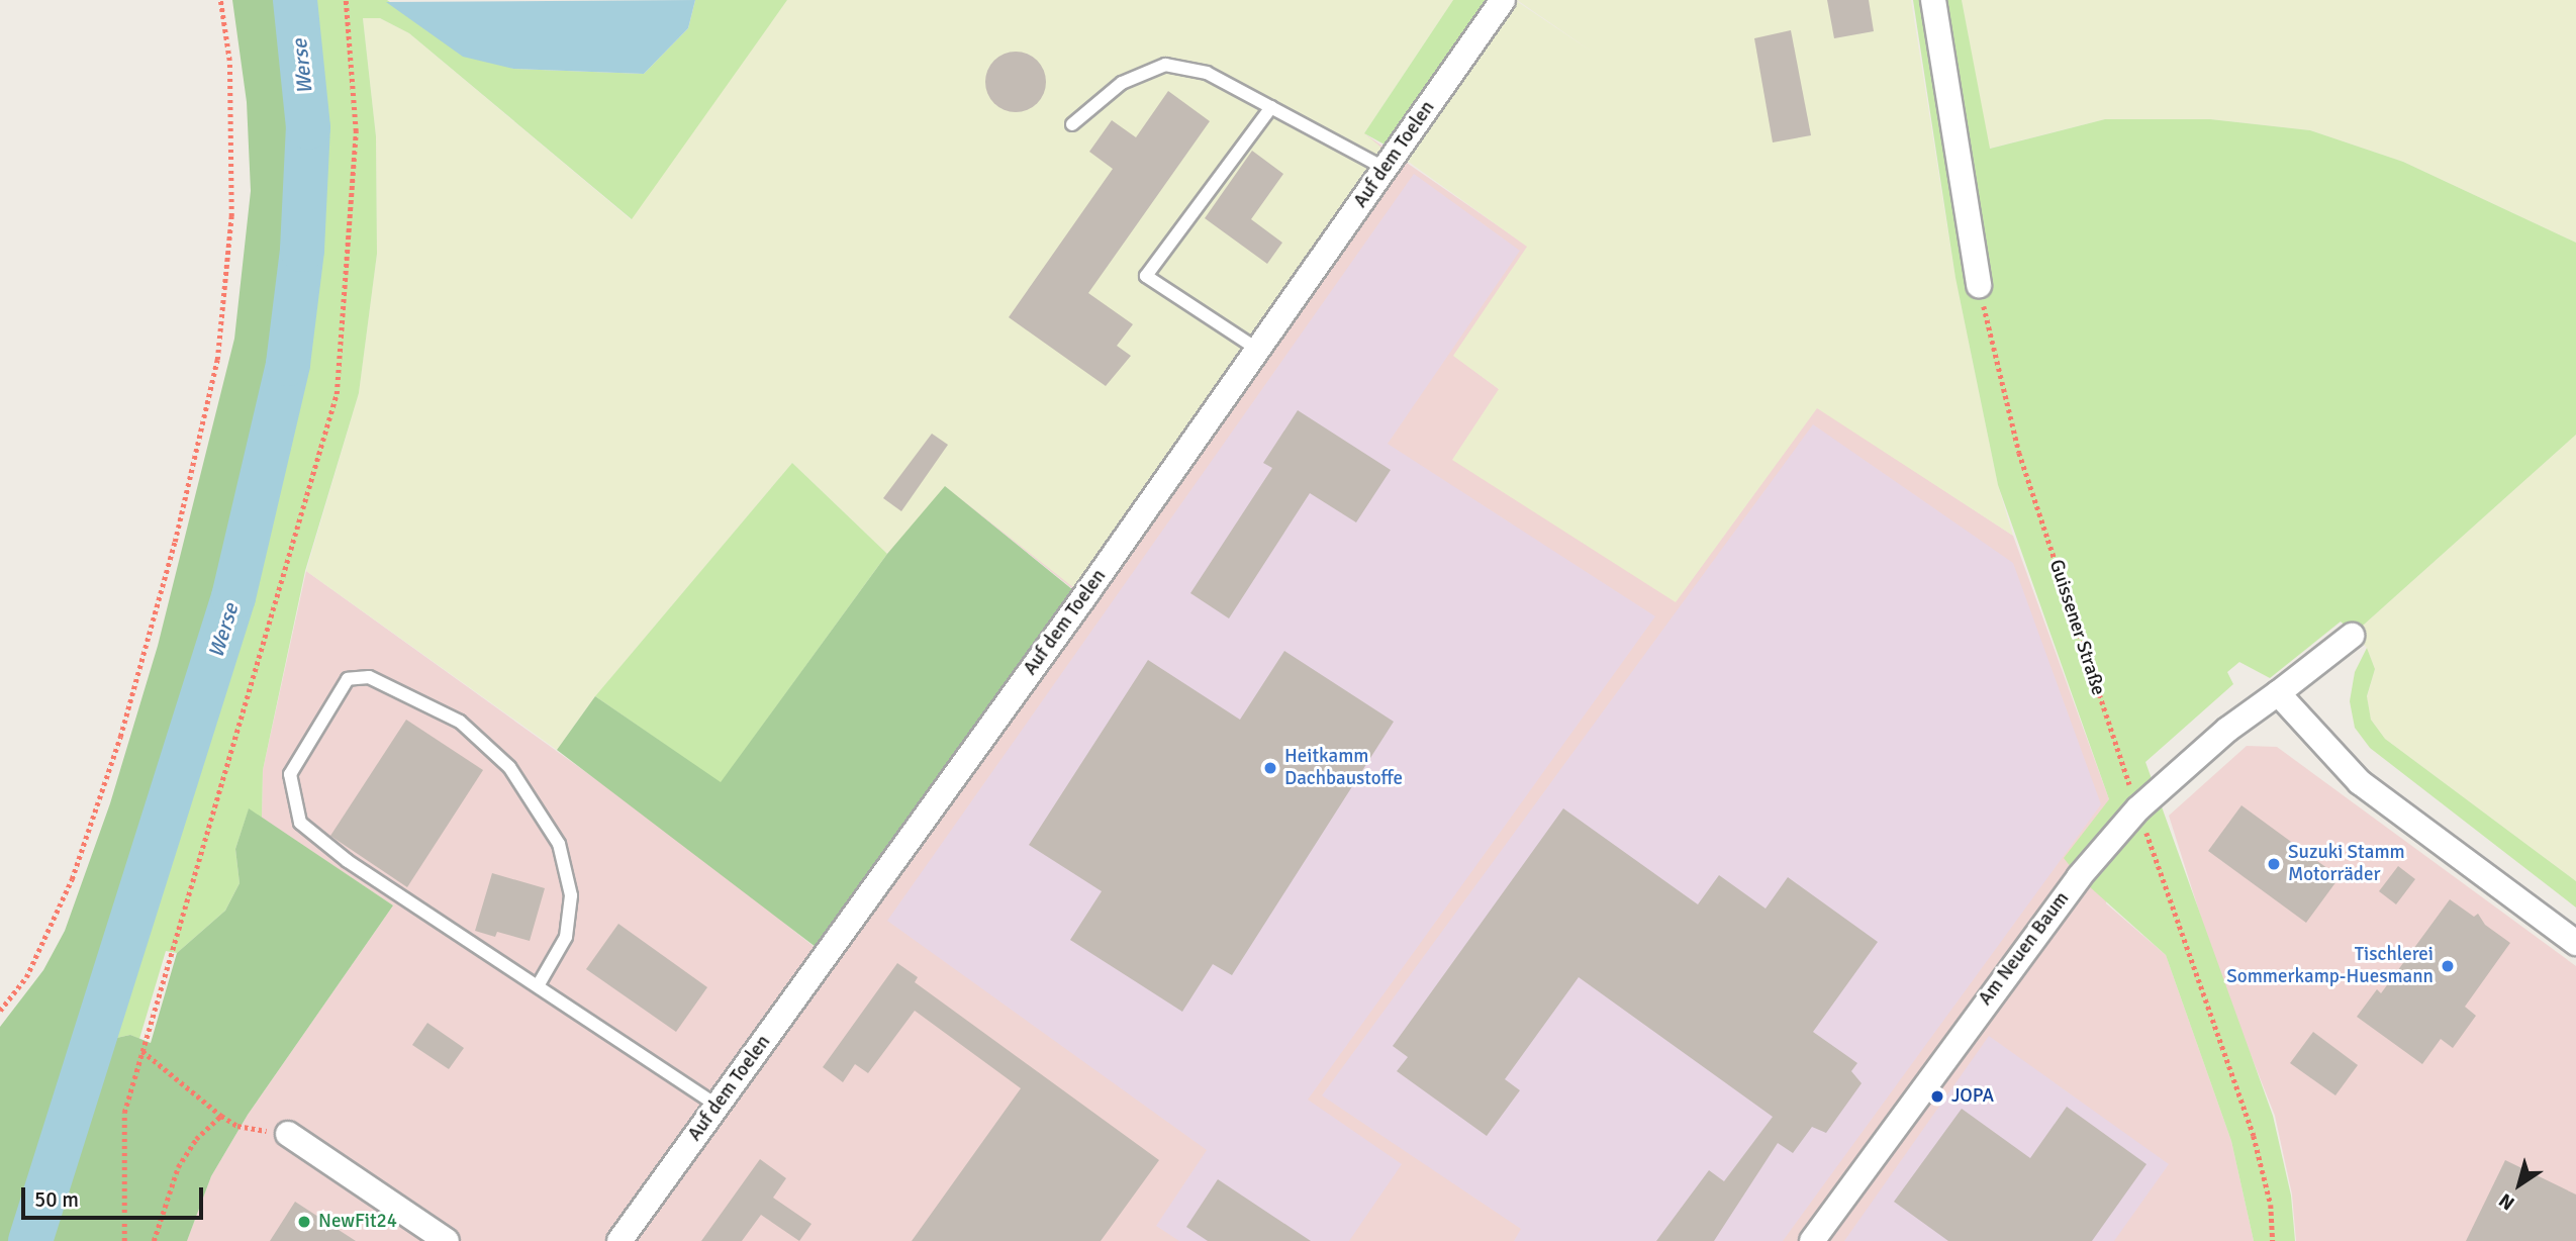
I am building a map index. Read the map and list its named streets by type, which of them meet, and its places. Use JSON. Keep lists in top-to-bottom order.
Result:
{
  "streets": {
    "street": ["Auf dem Toelen", "Am Neuen Baum"],
    "path": ["Guissener Straße"]
  },
  "crossings": [
    ["Guissener Straße", "Am Neuen Baum"]
  ],
  "water": ["Werse"],
  "places": [
    "Heitkamm Dachbaustoffe",
    "Suzuki Stamm Motorräder",
    "Tischlerei Sommerkamp-Huesmann",
    "JOPA",
    "NewFit24"
  ],
  "scale_bar": "50 m",
  "north": "bottom left"
}
